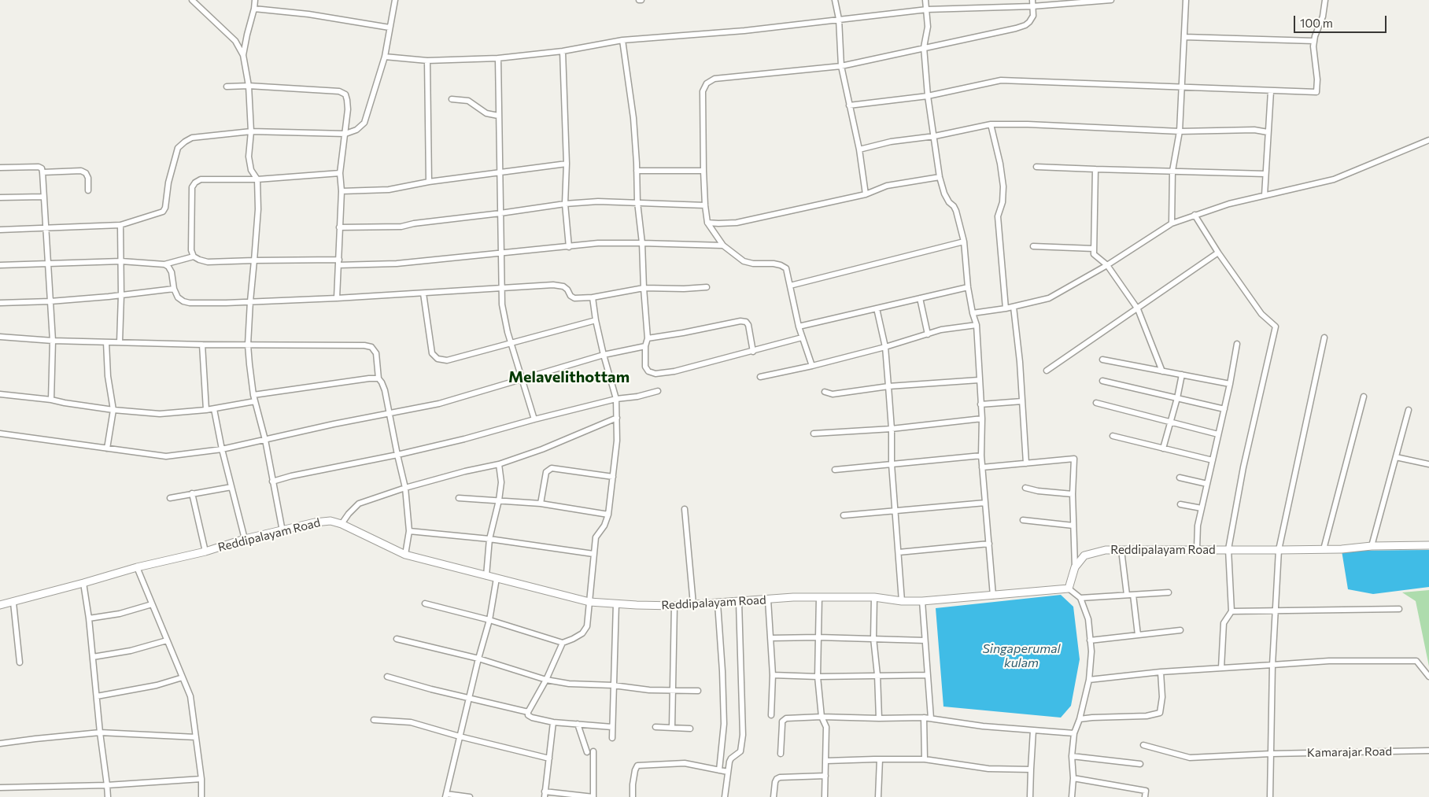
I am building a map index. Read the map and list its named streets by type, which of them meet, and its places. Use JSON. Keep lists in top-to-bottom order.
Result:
{
  "streets": {
    "main road": ["Reddipalayam Road"],
    "street": ["Kamarajar Road"]
  },
  "districts": ["Melavelithottam"],
  "water": ["Singaperumal kulam"],
  "scale_bar": "100 m"
}
